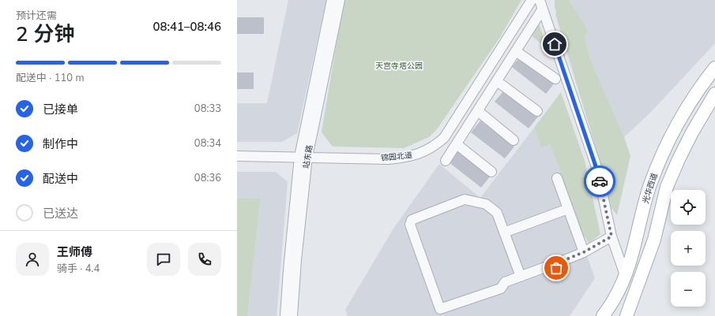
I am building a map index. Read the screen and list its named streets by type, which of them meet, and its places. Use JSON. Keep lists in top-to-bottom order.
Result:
{
  "streets": {
    "main road": ["光华西道"],
    "street": ["站东路", "锦园北道"]
  },
  "crossings": [
    ["站东路", "锦园北道"]
  ],
  "parks": ["天宫寺塔公园"],
  "page": {
    "heading": ["2 分钟", "预计还需", "08:41–08:46"],
    "panel": ["王师傅", "骑手 · 4.4"],
    "bar": "配送中 · 110 m",
    "list": [
      ["已接单", "08:33"],
      ["制作中", "08:34"],
      ["配送中", "08:36"],
      "已送达"
    ],
    "map_buttons": ["+", "−"]
  }
}
